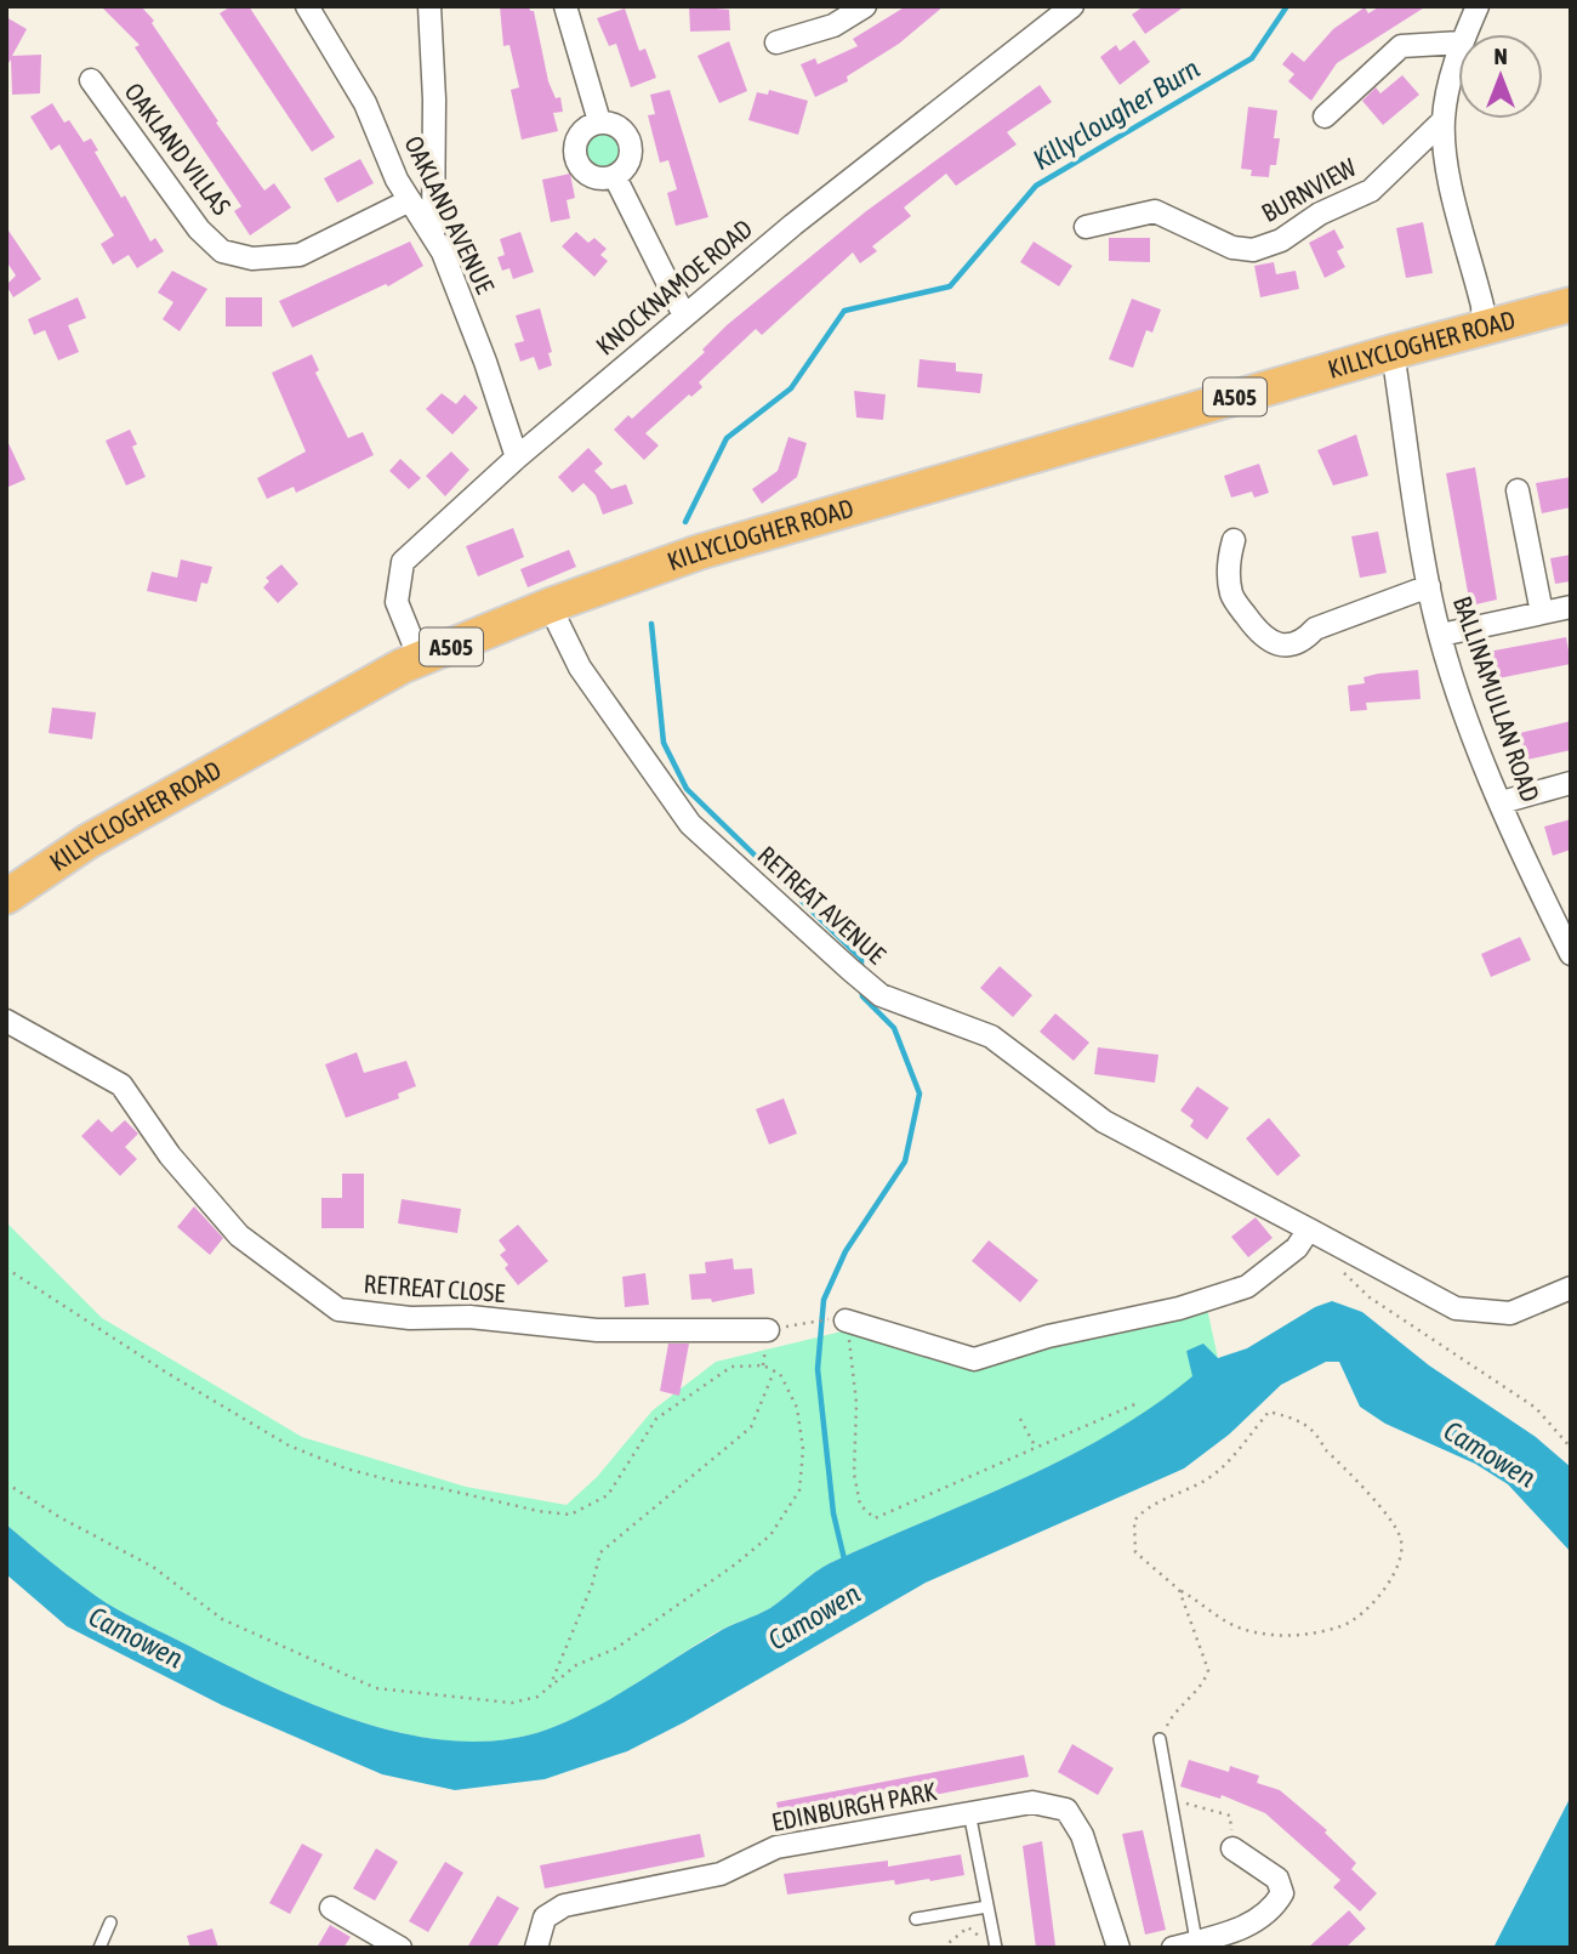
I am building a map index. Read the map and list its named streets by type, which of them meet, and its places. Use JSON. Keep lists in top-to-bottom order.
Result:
{
  "streets": {
    "highway": ["KILLYCLOGHER ROAD", "A505"],
    "street": [
      "OAKLAND VILLAS",
      "BURNVIEW",
      "OAKLAND AVENUE",
      "KNOCKNAMOE ROAD",
      "BALLINAMULLAN ROAD",
      "RETREAT AVENUE",
      "RETREAT CLOSE",
      "EDINBURGH PARK"
    ]
  },
  "crossings": [
    ["OAKLAND VILLAS", "OAKLAND AVENUE"],
    ["OAKLAND AVENUE", "KNOCKNAMOE ROAD"],
    ["KNOCKNAMOE ROAD", "KILLYCLOGHER ROAD"],
    ["KILLYCLOGHER ROAD", "BALLINAMULLAN ROAD"],
    ["KILLYCLOGHER ROAD", "RETREAT AVENUE"]
  ],
  "water": ["Killyclougher Burn", "Camowen"],
  "north": "top"
}
